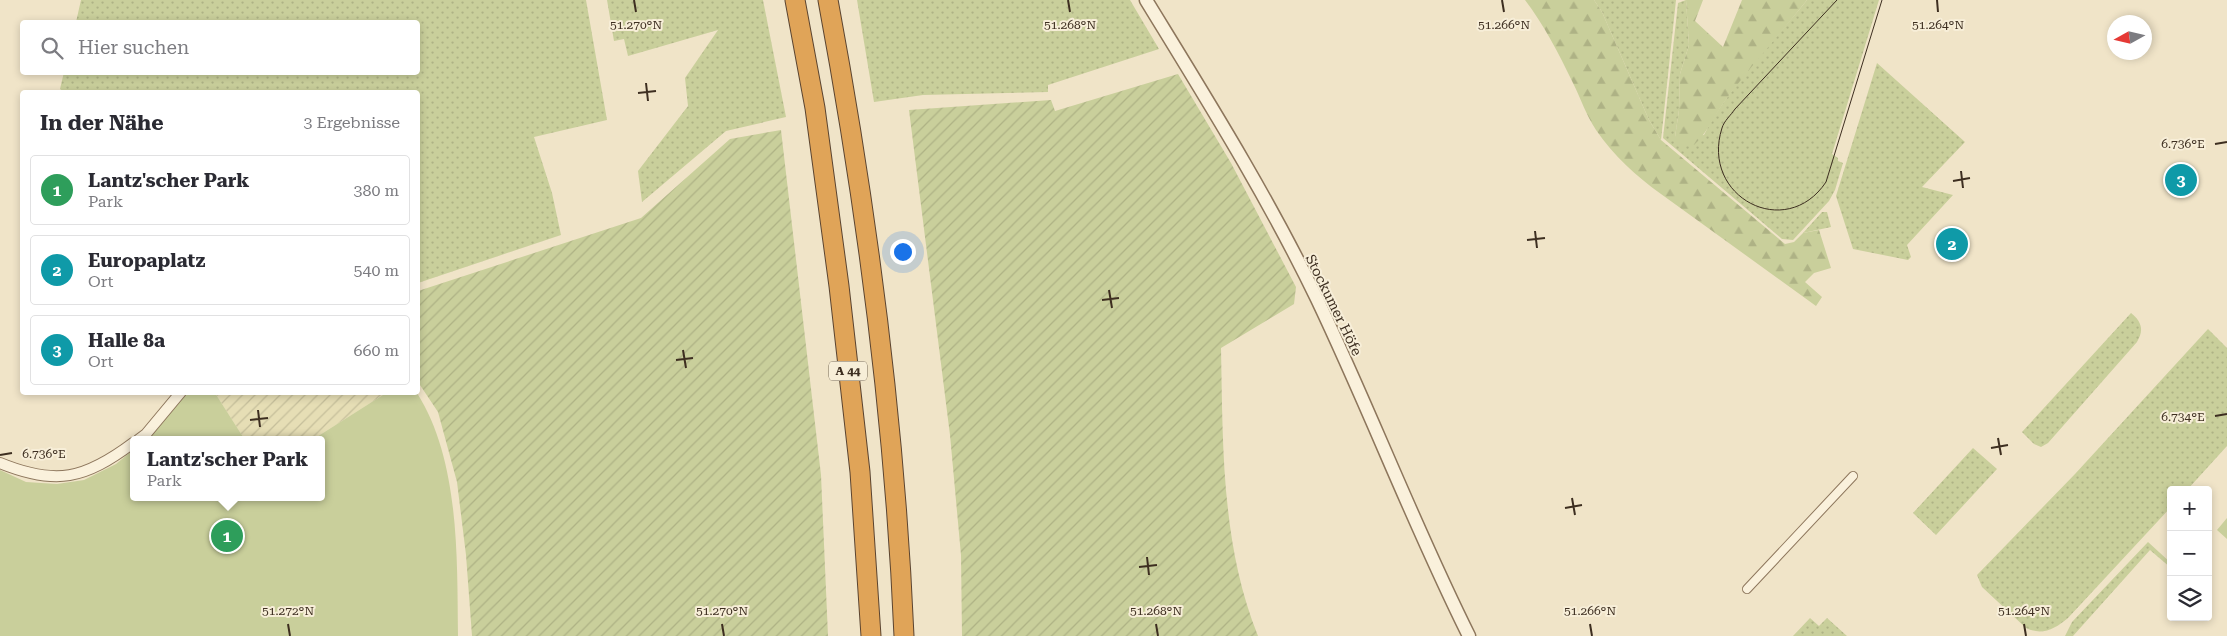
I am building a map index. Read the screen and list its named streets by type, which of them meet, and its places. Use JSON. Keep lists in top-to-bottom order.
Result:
{
  "streets": {
    "highway": ["A 44"],
    "street": ["Stockumer Höfe"]
  },
  "north": "left",
  "page": {
    "search": "Hier suchen",
    "heading": ["In der Nähe", "3 Ergebnisse"],
    "list": [
      {
        "mark": "1",
        "name": "Lantz'scher Park",
        "note": "Park",
        "value": "380 m"
      },
      {
        "mark": "2",
        "name": "Europaplatz",
        "note": "Ort",
        "value": "540 m"
      },
      {
        "mark": "3",
        "name": "Halle 8a",
        "note": "Ort",
        "value": "660 m"
      }
    ],
    "pins": ["3", "2", "1"],
    "popup": ["Lantz'scher Park", "Park"],
    "map_buttons": ["+", "−"]
  },
  "coordinates": [
    "51.270°N",
    "51.268°N",
    "51.266°N",
    "51.264°N",
    "6.736°E",
    "6.734°E",
    "51.272°N"
  ]
}
